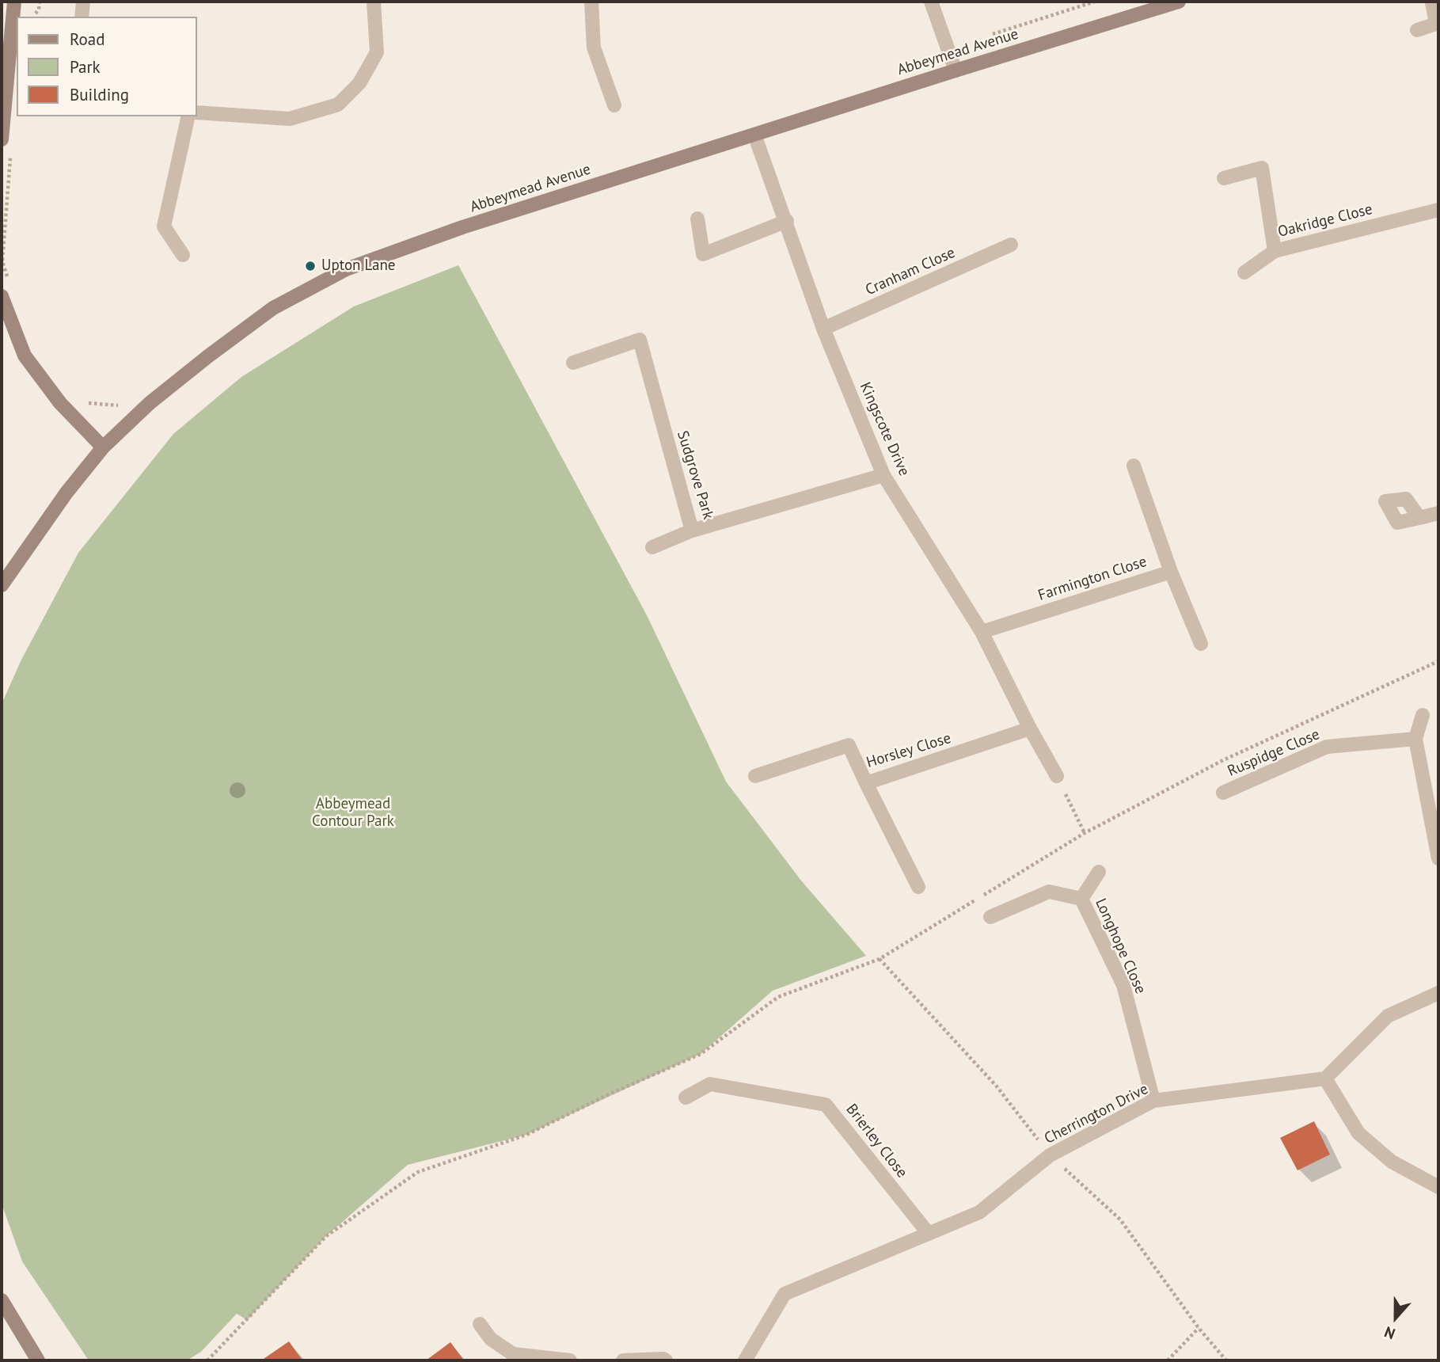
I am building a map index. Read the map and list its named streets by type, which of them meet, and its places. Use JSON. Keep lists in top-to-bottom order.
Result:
{
  "streets": {
    "street": [
      "Abbeymead Avenue",
      "Oakridge Close",
      "Cranham Close",
      "Kingscote Drive",
      "Sudgrove Park",
      "Farmington Close",
      "Horsley Close",
      "Ruspidge Close",
      "Longhope Close",
      "Cherrington Drive",
      "Brierley Close"
    ]
  },
  "crossings": [
    ["Abbeymead Avenue", "Kingscote Drive"],
    ["Cranham Close", "Kingscote Drive"],
    ["Kingscote Drive", "Sudgrove Park"],
    ["Kingscote Drive", "Farmington Close"],
    ["Kingscote Drive", "Horsley Close"],
    ["Longhope Close", "Cherrington Drive"],
    ["Cherrington Drive", "Brierley Close"]
  ],
  "parks": ["Abbeymead Contour Park"],
  "places": ["Upton Lane"],
  "legend": ["Road", "Park", "Building"],
  "north": "bottom"
}
